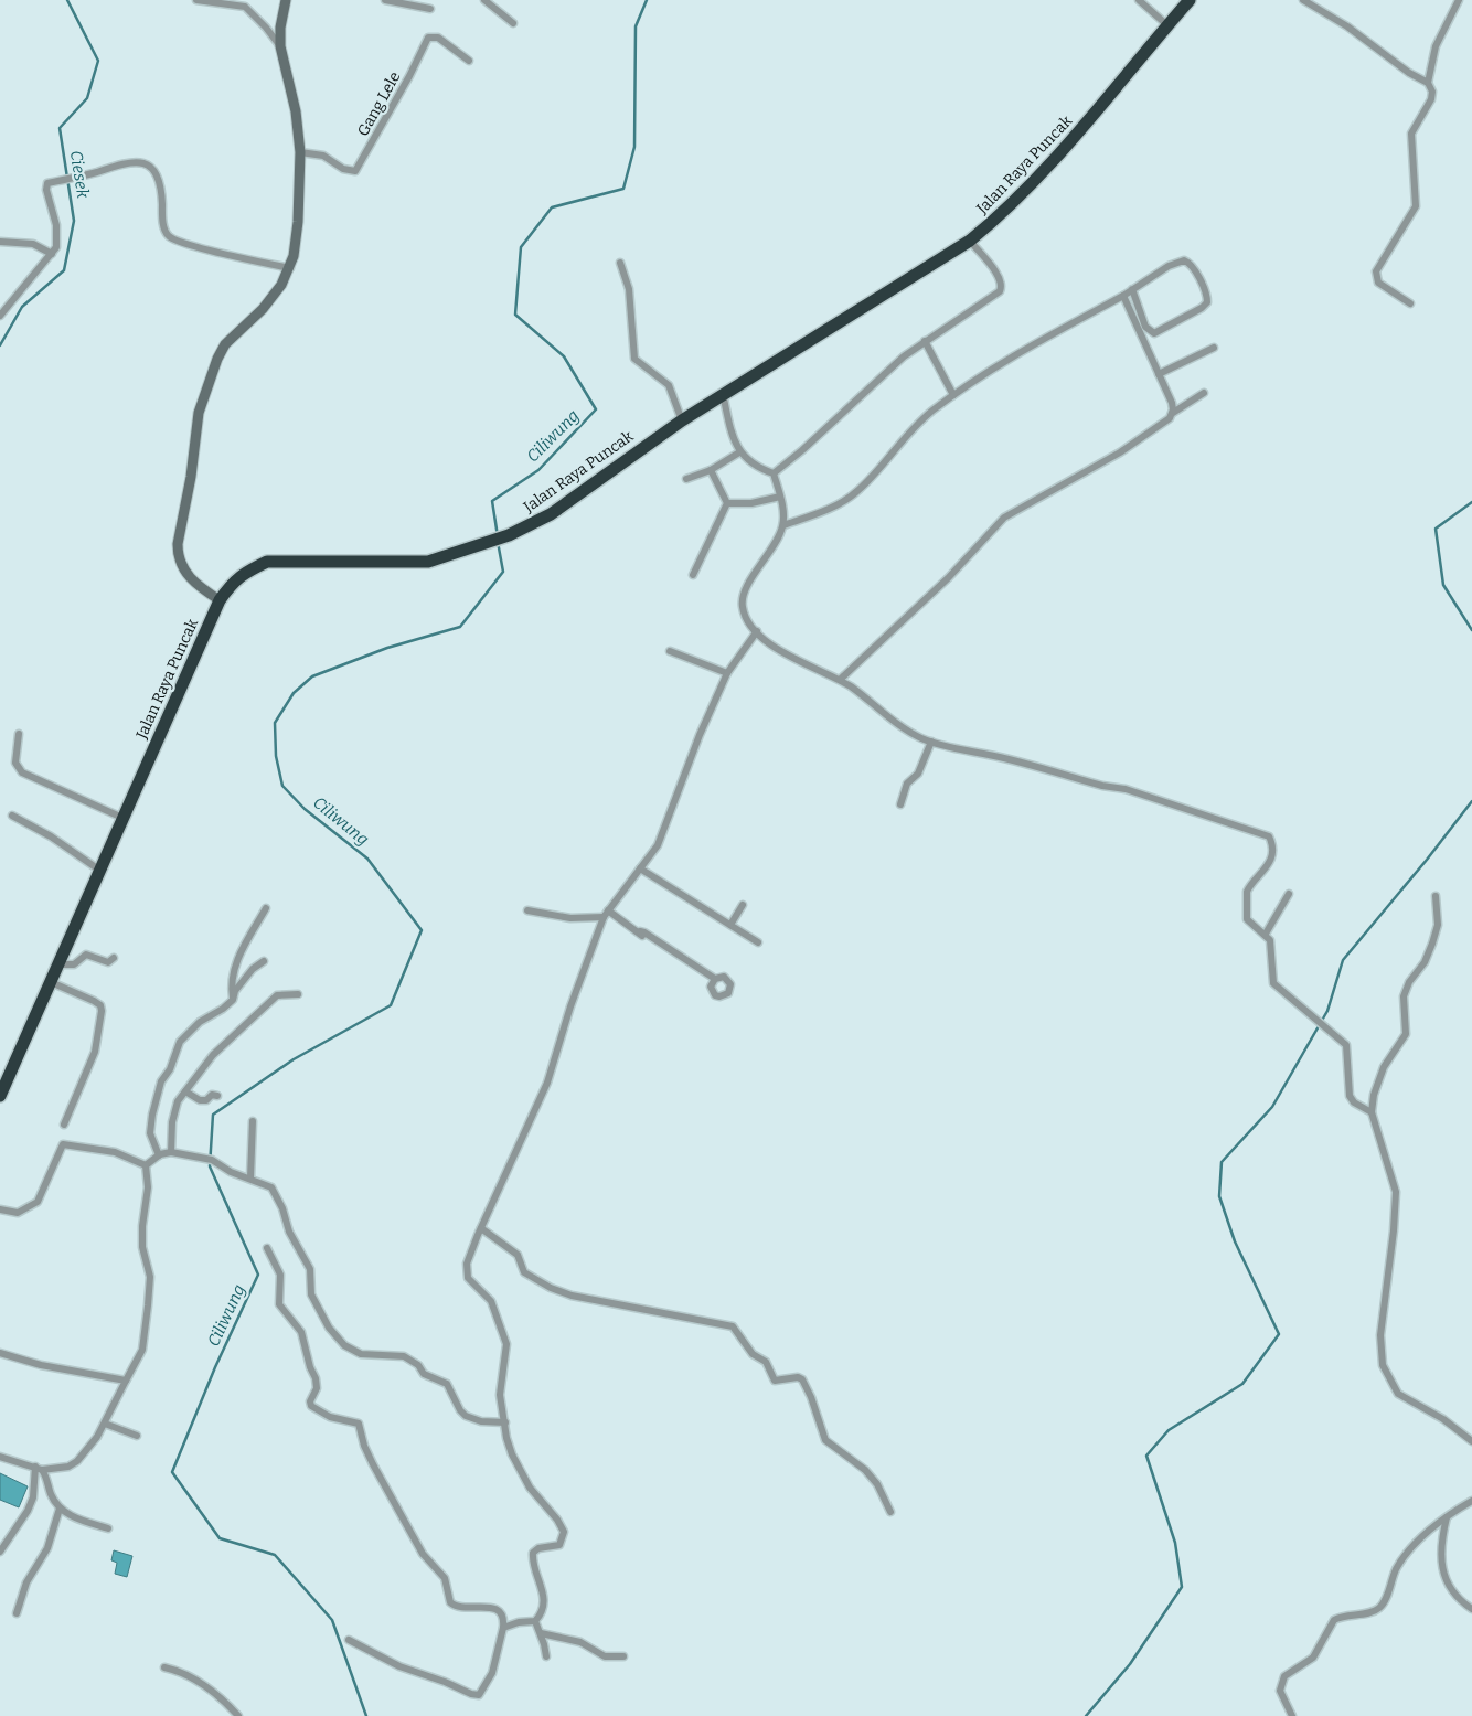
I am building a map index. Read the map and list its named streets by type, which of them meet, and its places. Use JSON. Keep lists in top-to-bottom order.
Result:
{
  "streets": {
    "highway": ["Jalan Raya Puncak"],
    "street": ["Gang Lele"]
  },
  "water": ["Ciesek", "Ciliwung"]
}
